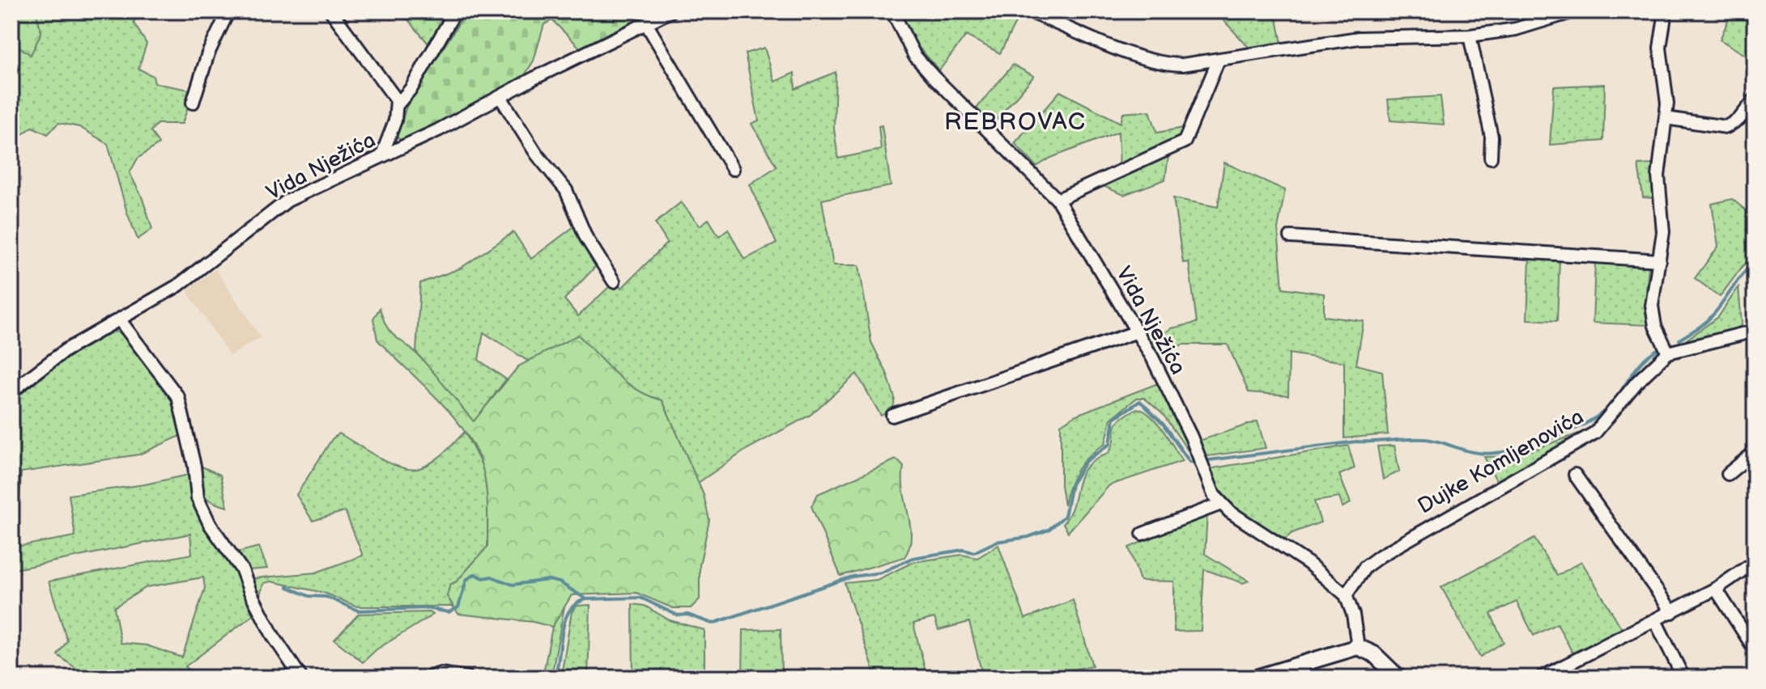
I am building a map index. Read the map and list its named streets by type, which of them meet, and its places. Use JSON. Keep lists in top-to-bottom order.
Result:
{
  "streets": {
    "street": ["Vida Nježića", "Dujke Komljenovića"]
  },
  "crossings": [
    ["Vida Nježića", "Dujke Komljenovića"]
  ],
  "districts": ["REBROVAC"]
}
